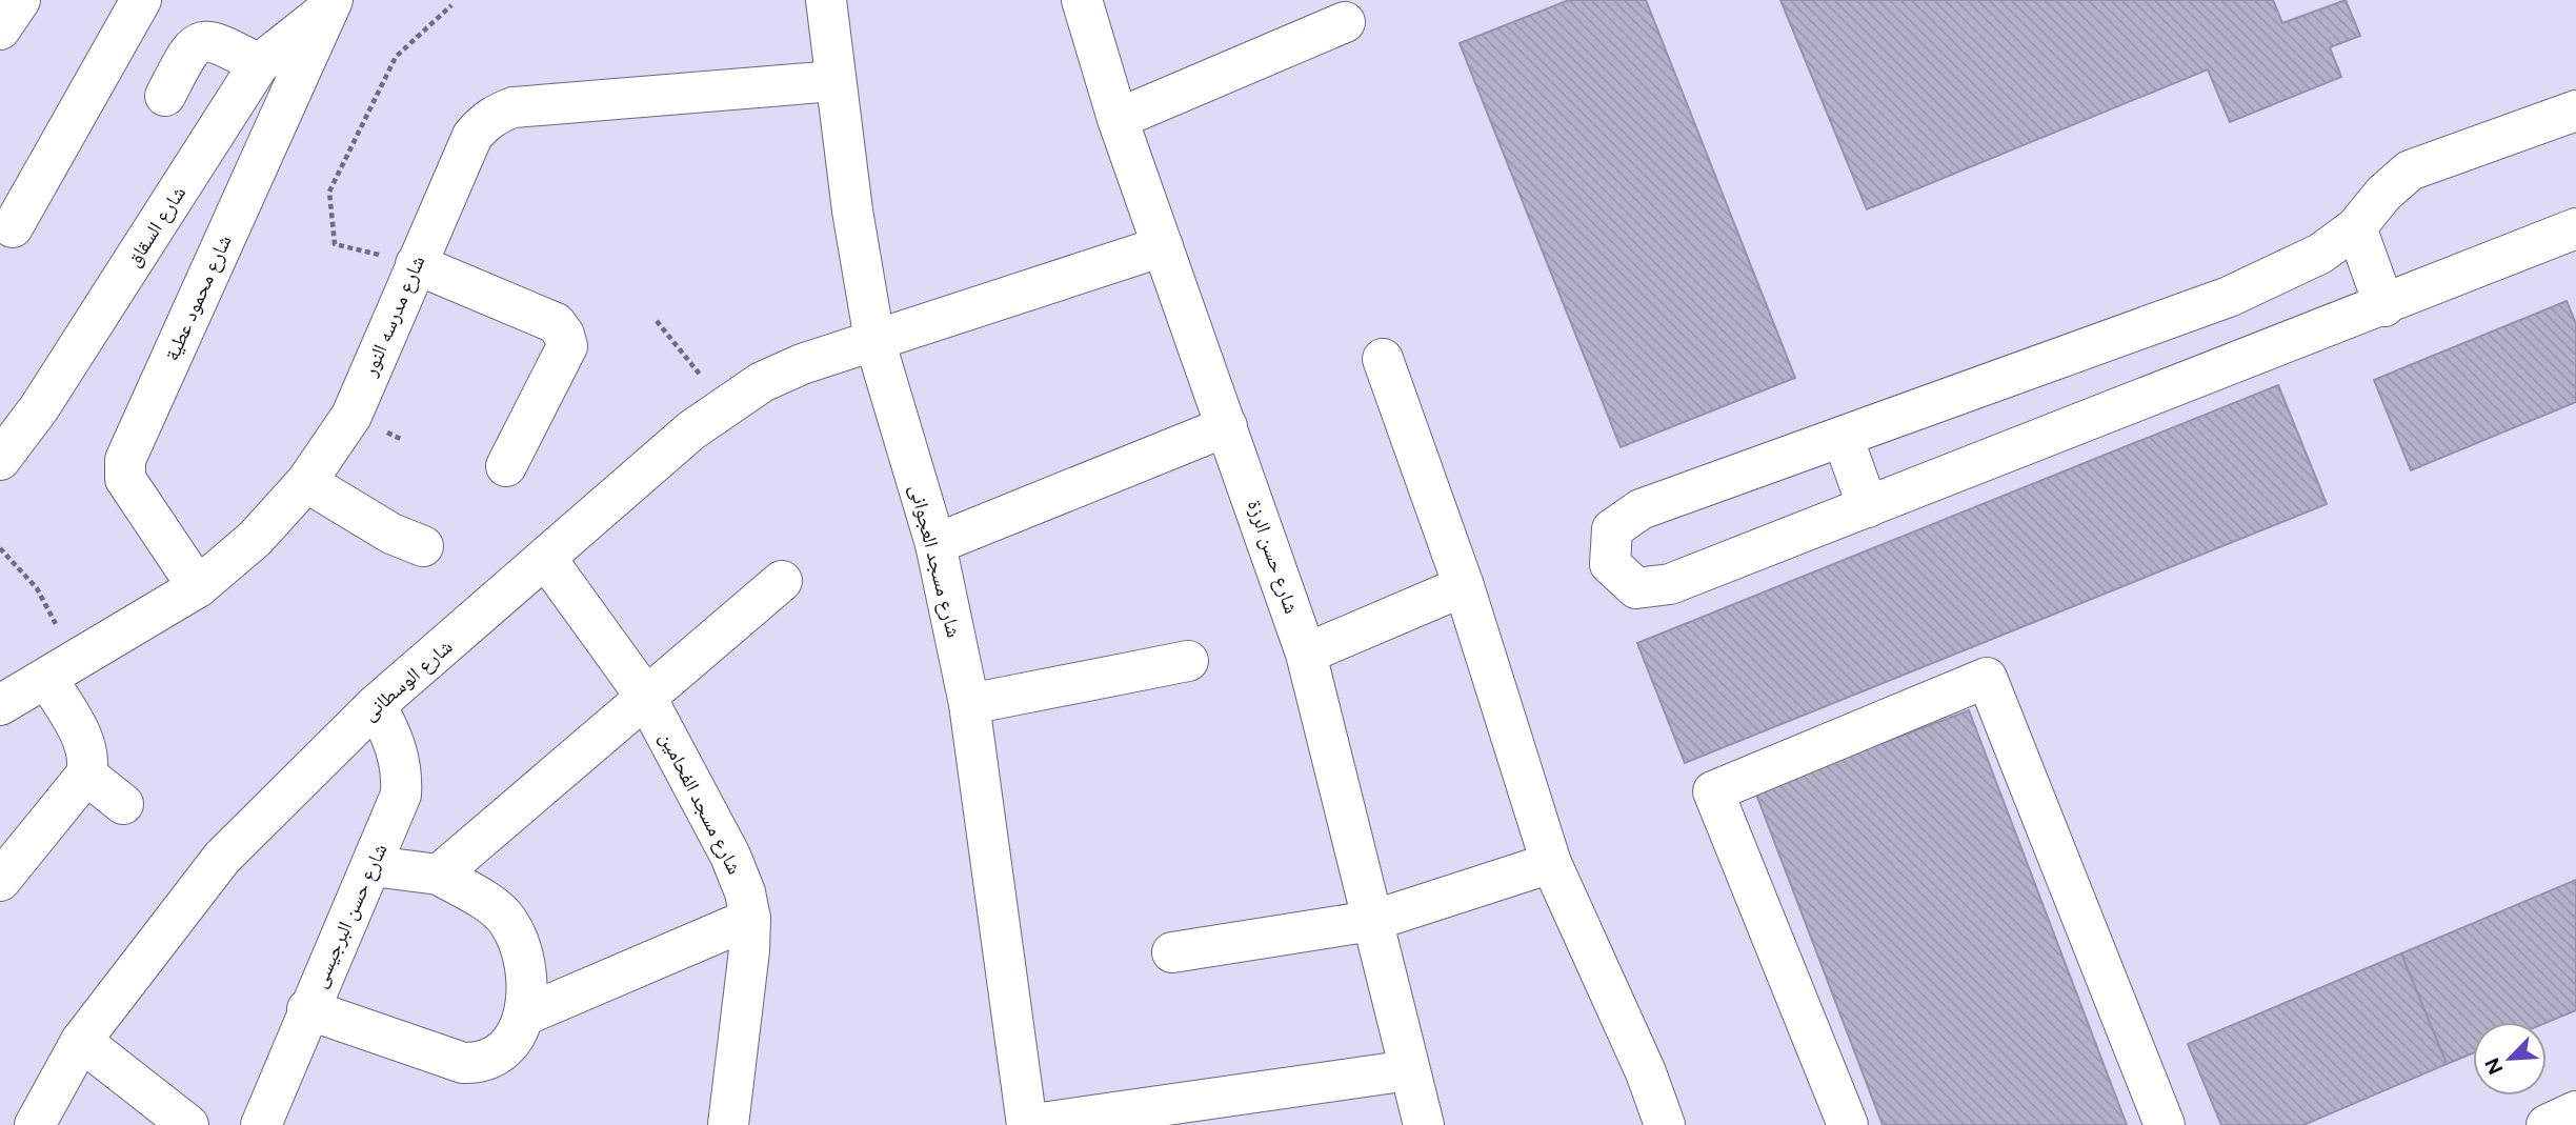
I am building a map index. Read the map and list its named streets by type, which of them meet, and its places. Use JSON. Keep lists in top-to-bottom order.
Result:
{
  "streets": {
    "street": [
      "شارع السقاق",
      "شارع محمود عطية",
      "شارع مدرسه النور",
      "شارع حسن الرزة",
      "شارع مسجد العجوانى",
      "شارع الوسطانى",
      "شارع مسجد الفحامين",
      "شارع حسن البرجيسى"
    ]
  },
  "crossings": [
    ["شارع السقاق", "شارع محمود عطية"],
    ["شارع محمود عطية", "شارع مدرسه النور"],
    ["شارع مدرسه النور", "شارع مسجد العجوانى"],
    ["شارع حسن الرزة", "شارع الوسطانى"],
    ["شارع مسجد العجوانى", "شارع الوسطانى"],
    ["شارع الوسطانى", "شارع مسجد الفحامين"],
    ["شارع الوسطانى", "شارع حسن البرجيسى"]
  ],
  "north": "bottom left"
}
